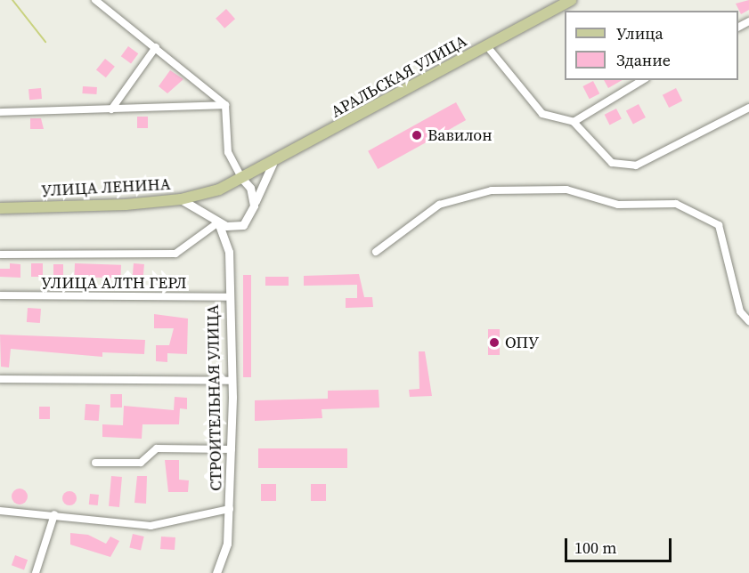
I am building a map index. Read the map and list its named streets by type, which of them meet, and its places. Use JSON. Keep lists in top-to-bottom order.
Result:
{
  "streets": {
    "main road": ["АРАЛЬСКАЯ УЛИЦА", "УЛИЦА ЛЕНИНА"],
    "street": ["УЛИЦА АЛТН ГЕРЛ", "СТРОИТЕЛЬНАЯ УЛИЦА"]
  },
  "crossings": [
    ["АРАЛЬСКАЯ УЛИЦА", "УЛИЦА ЛЕНИНА"],
    ["АРАЛЬСКАЯ УЛИЦА", "СТРОИТЕЛЬНАЯ УЛИЦА"],
    ["УЛИЦА ЛЕНИНА", "СТРОИТЕЛЬНАЯ УЛИЦА"],
    ["УЛИЦА АЛТН ГЕРЛ", "СТРОИТЕЛЬНАЯ УЛИЦА"]
  ],
  "places": ["Вавилон", "ОПУ"],
  "legend": ["Улица", "Здание"],
  "scale_bar": "100 m"
}
